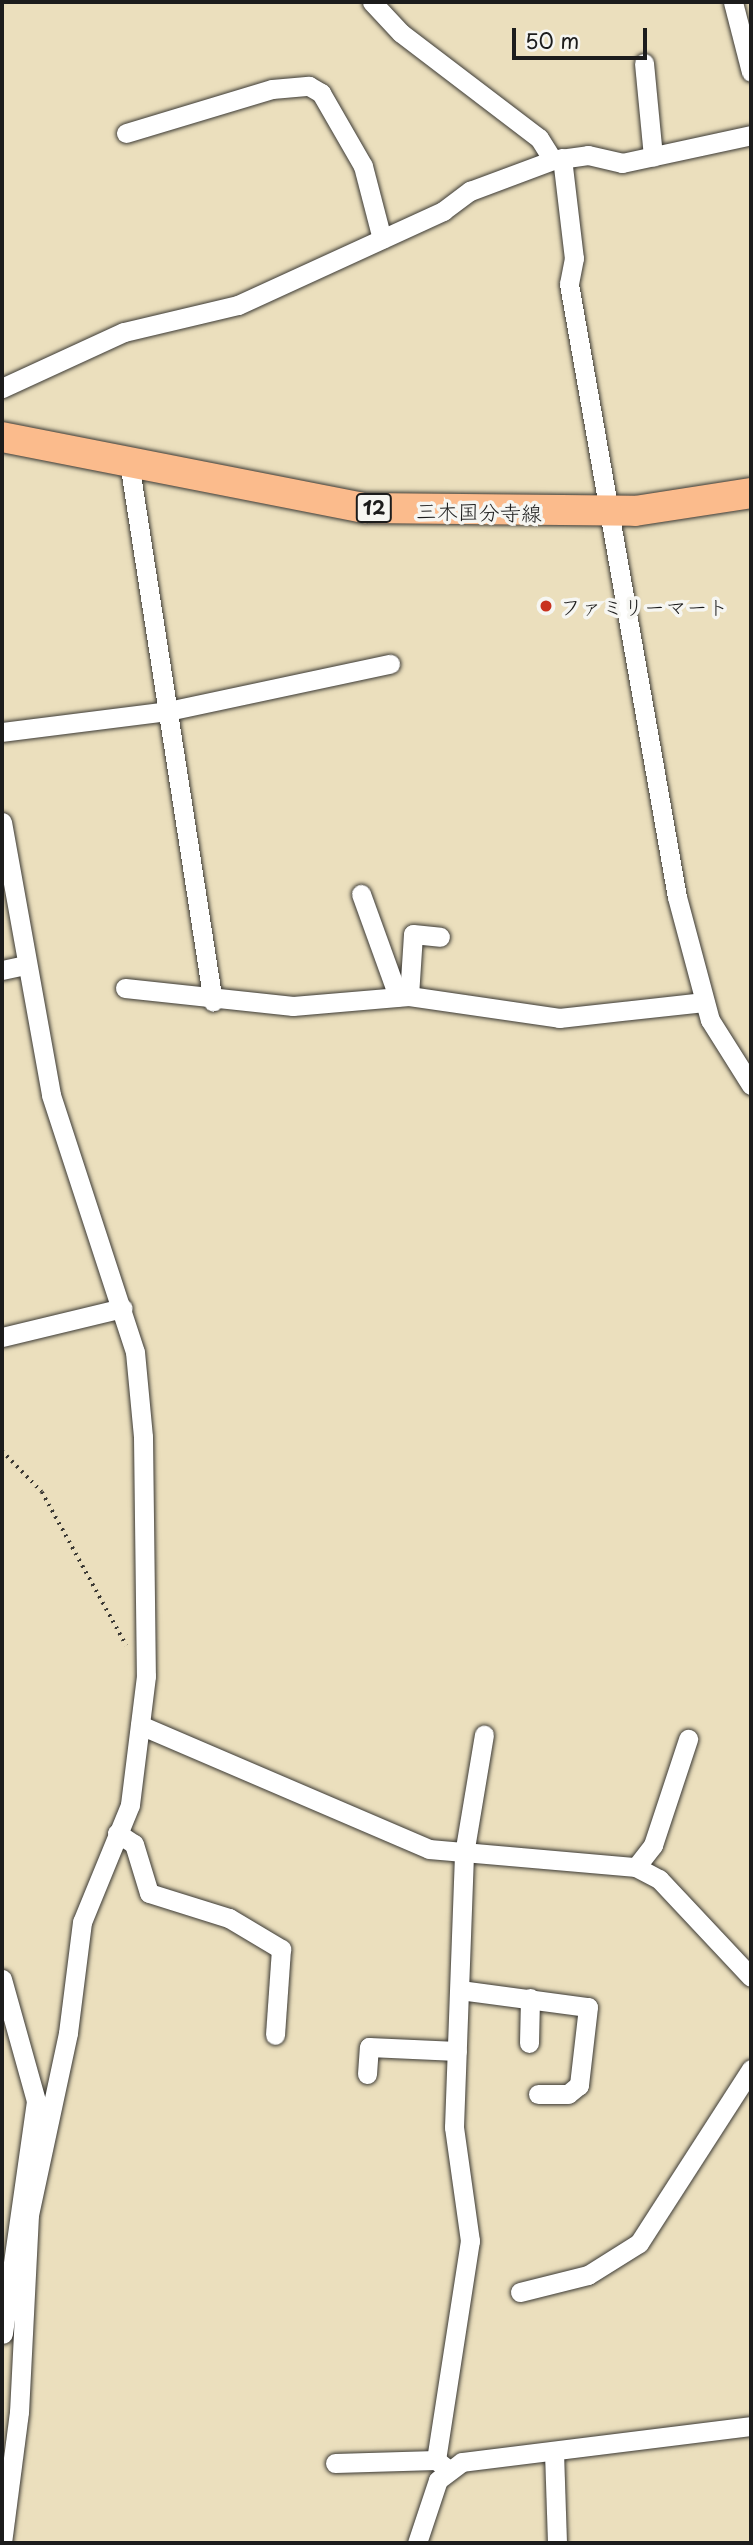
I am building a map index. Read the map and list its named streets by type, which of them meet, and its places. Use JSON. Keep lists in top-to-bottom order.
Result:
{
  "streets": {
    "main road": ["12", "三木国分寺線"]
  },
  "places": ["ファミリーマート"],
  "scale_bar": "50 m"
}
